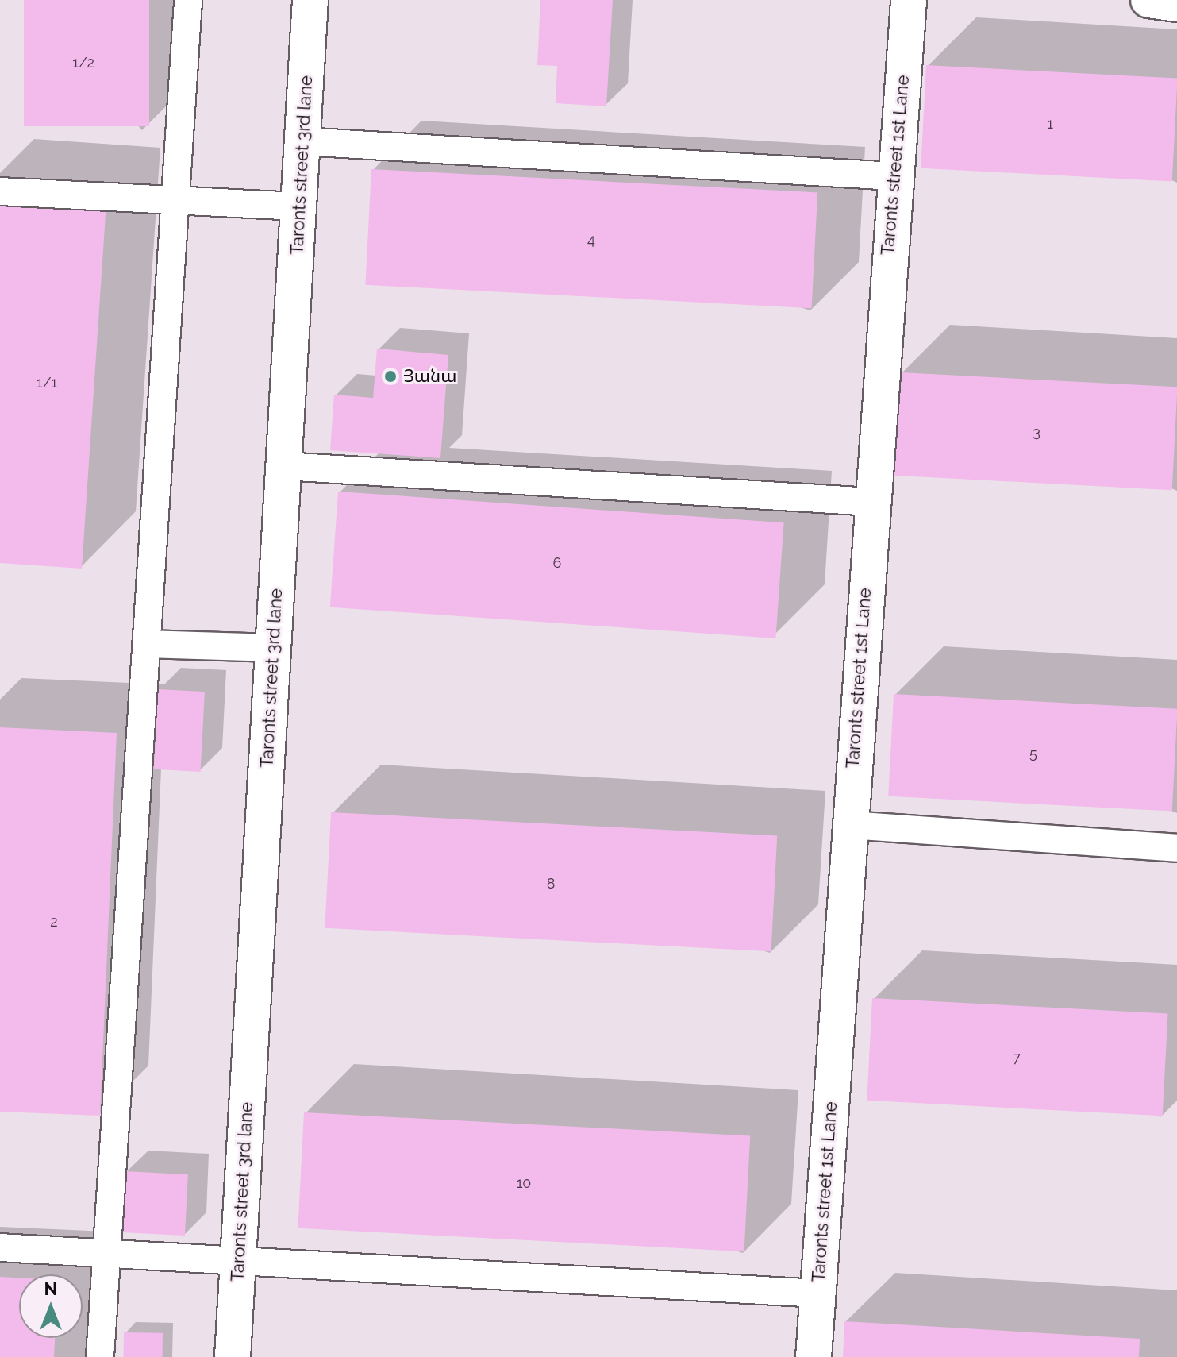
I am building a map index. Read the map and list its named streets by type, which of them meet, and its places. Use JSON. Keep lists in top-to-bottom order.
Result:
{
  "streets": {
    "street": ["Taronts street 3rd lane", "Taronts street 1st Lane"]
  },
  "places": ["Յանա"],
  "house_numbers": [
    "1/2",
    "1",
    "4",
    "1/1",
    "3",
    "6",
    "5",
    "8",
    "2",
    "7",
    "10"
  ],
  "north": "top"
}
